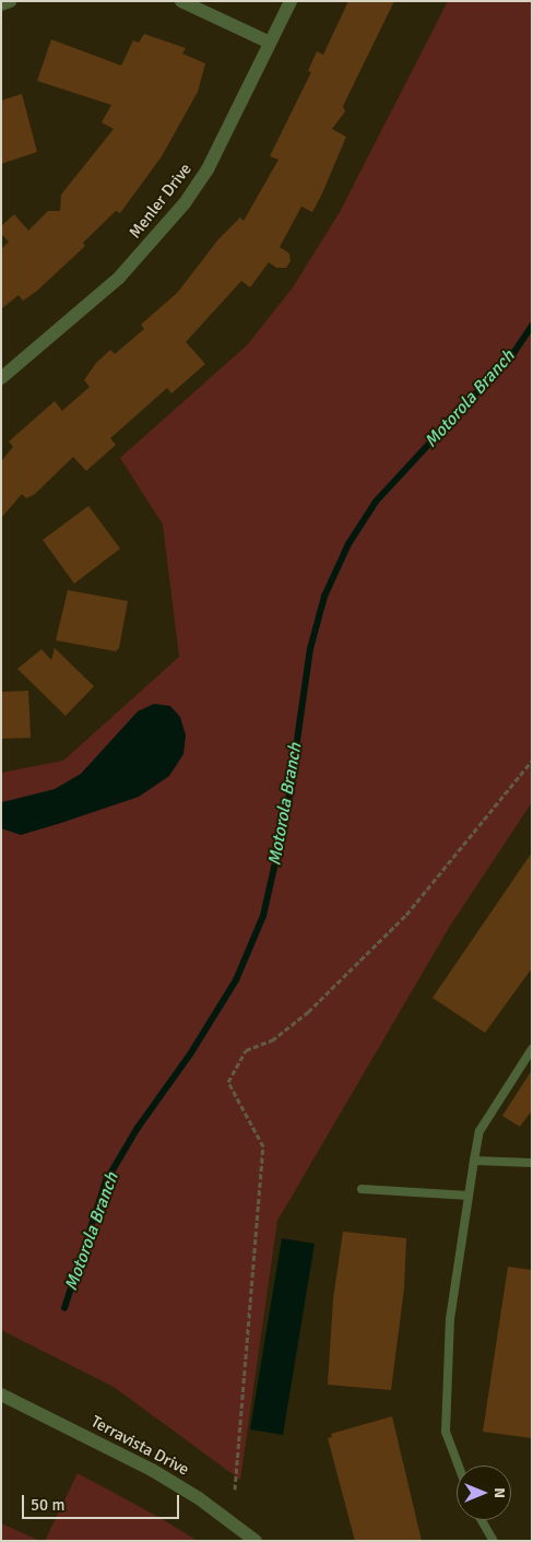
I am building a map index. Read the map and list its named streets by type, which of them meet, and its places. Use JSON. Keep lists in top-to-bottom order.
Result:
{
  "streets": {
    "street": ["Menler Drive", "Terravista Drive"]
  },
  "water": ["Motorola Branch"],
  "scale_bar": "50 m",
  "north": "right"
}
